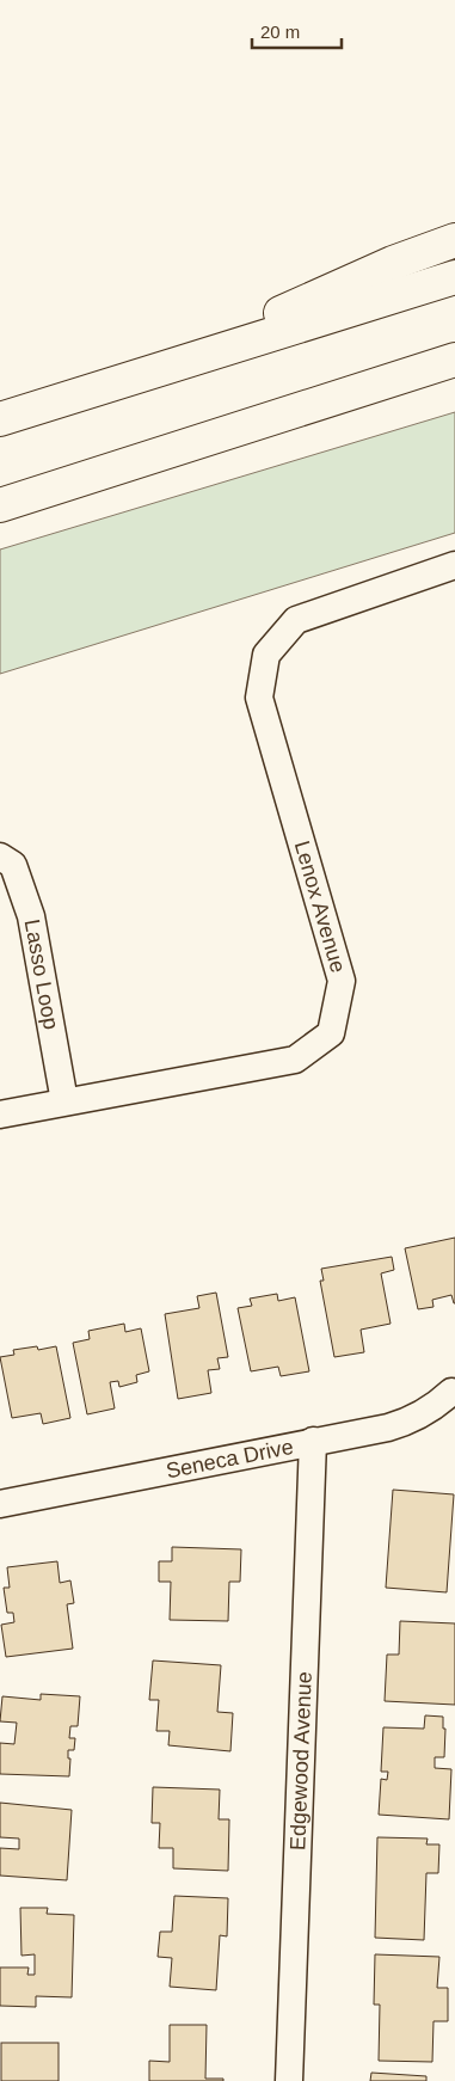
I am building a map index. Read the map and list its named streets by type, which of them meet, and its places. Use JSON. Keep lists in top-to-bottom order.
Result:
{
  "streets": {
    "street": [
      "Lenox Avenue",
      "Lasso Loop",
      "Seneca Drive",
      "Edgewood Avenue"
    ]
  },
  "crossings": [
    ["Lenox Avenue", "Lasso Loop"],
    ["Seneca Drive", "Edgewood Avenue"]
  ],
  "scale_bar": "20 m"
}
